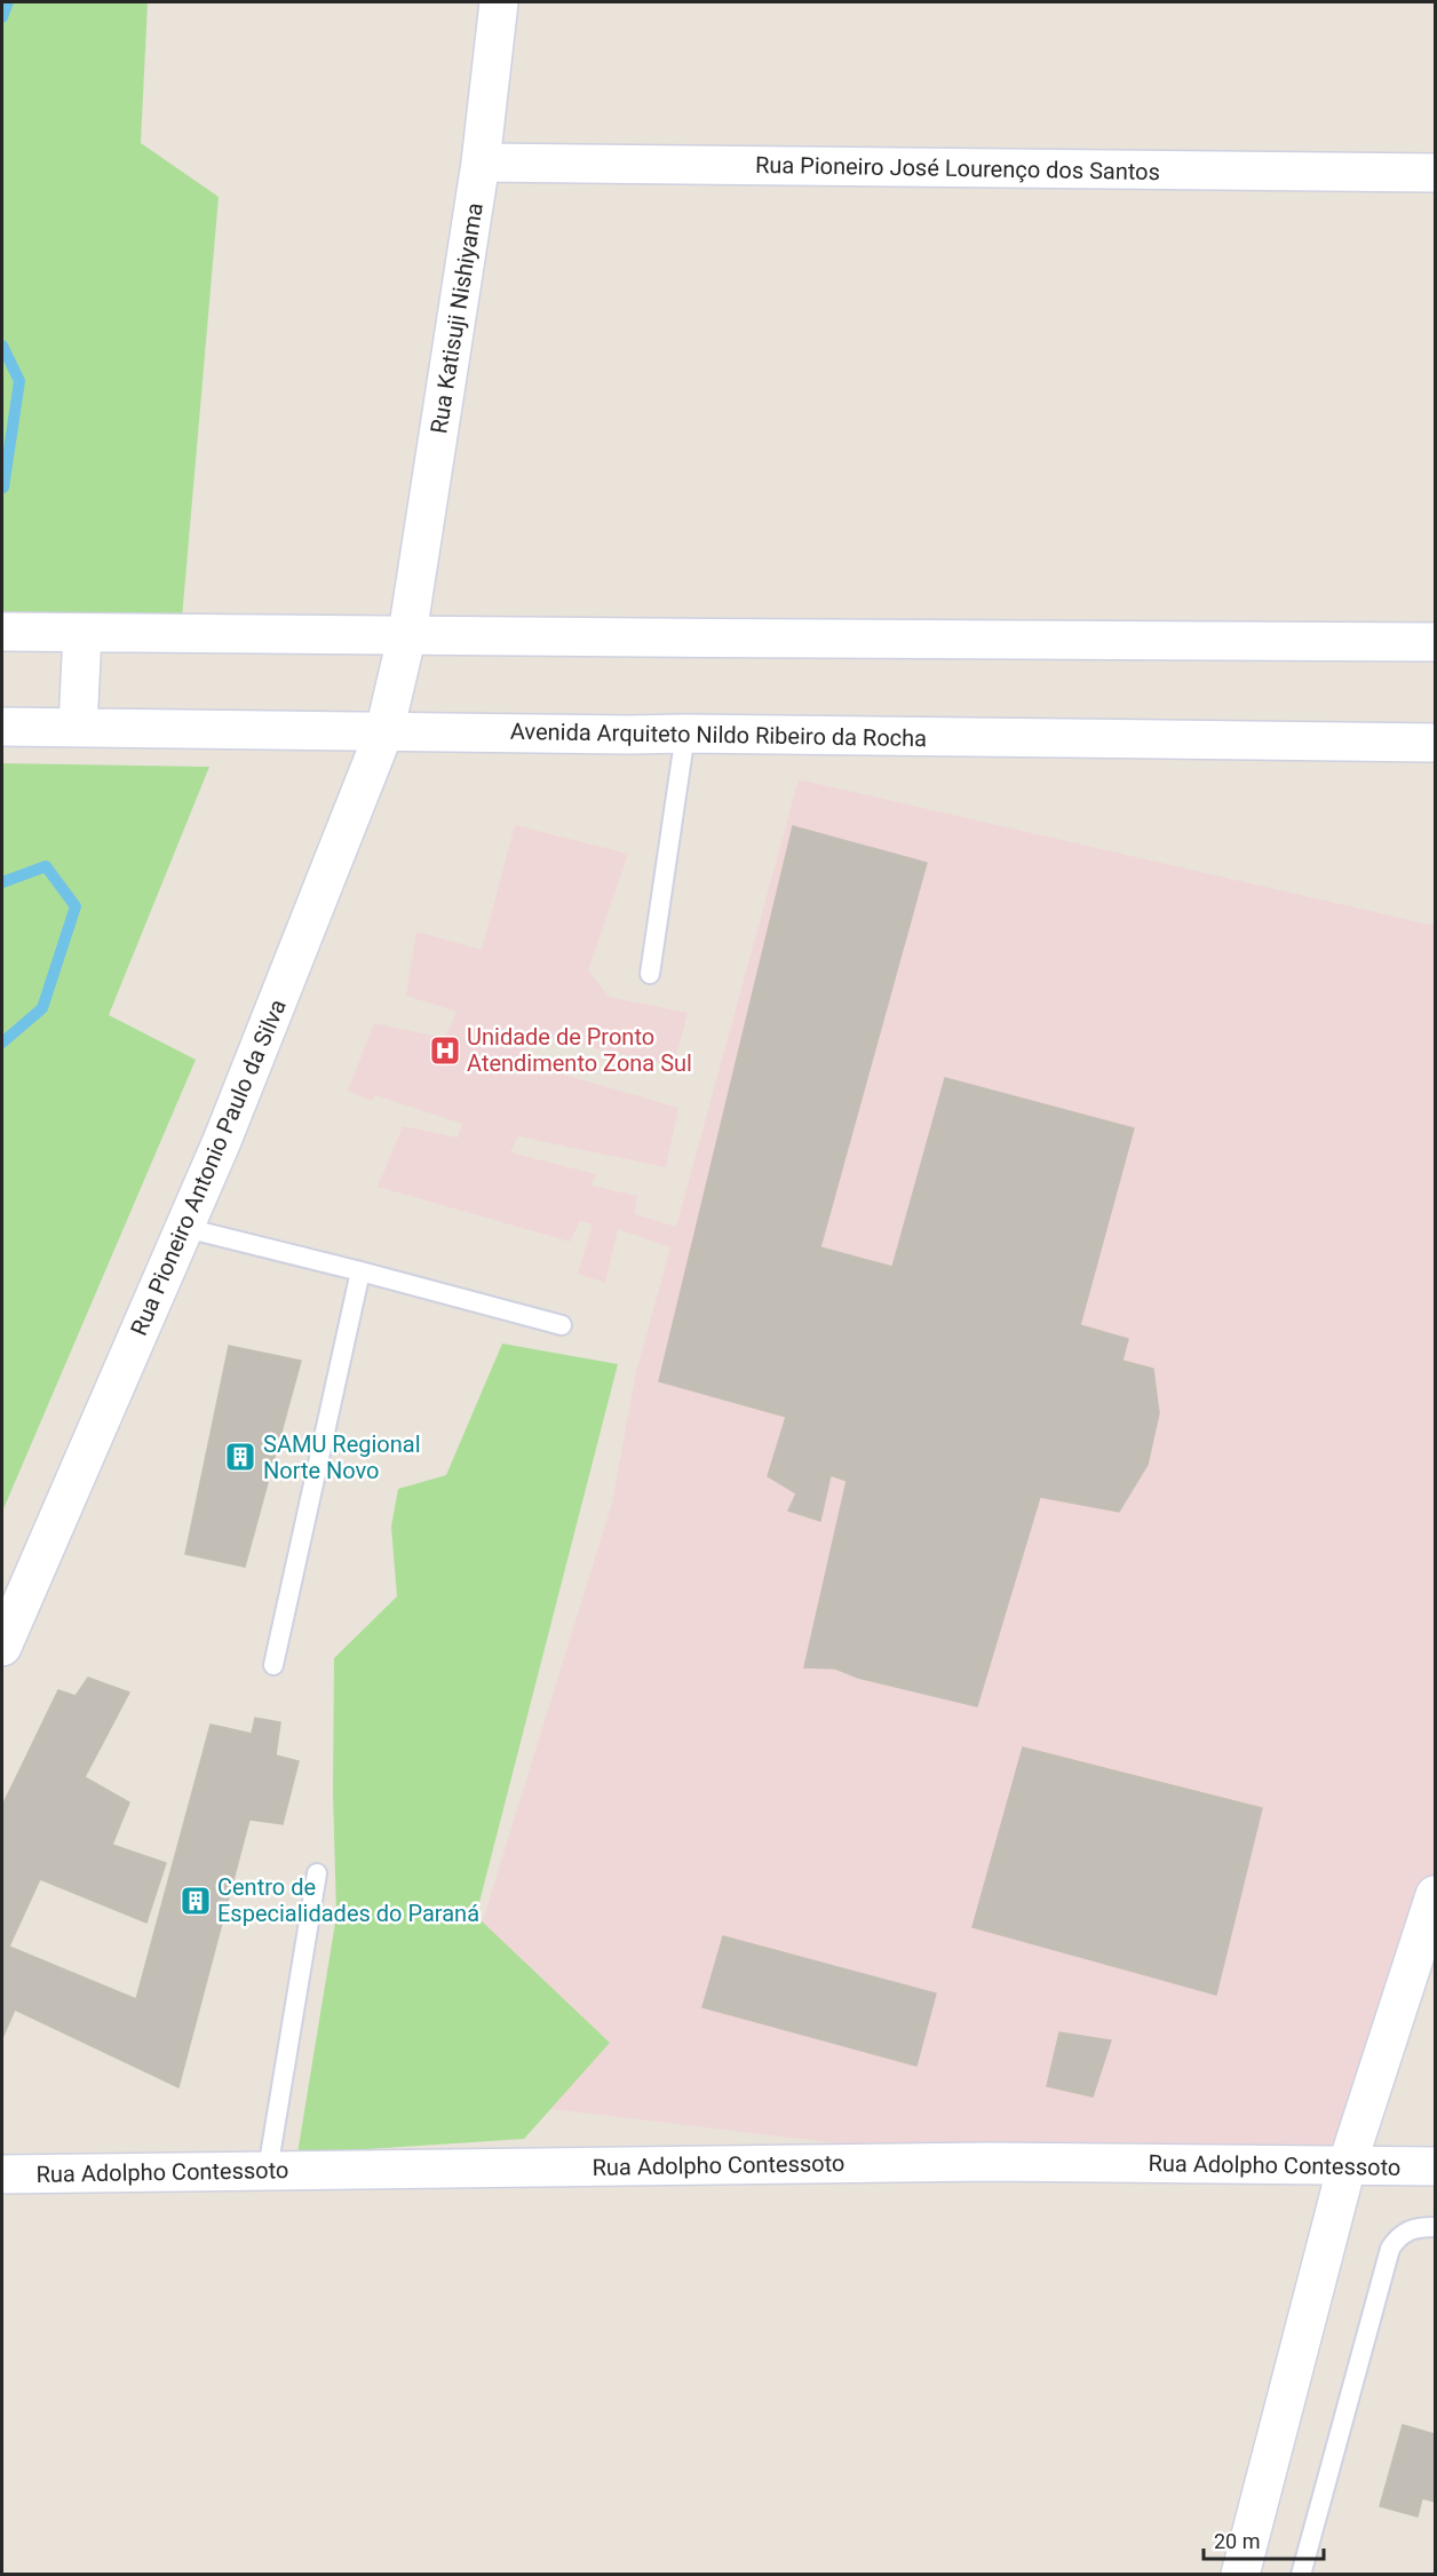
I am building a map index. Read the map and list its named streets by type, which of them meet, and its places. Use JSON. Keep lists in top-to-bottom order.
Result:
{
  "streets": {
    "street": [
      "Rua Pioneiro José Lourenço dos Santos",
      "Rua Katisuji Nishiyama",
      "Avenida Arquiteto Nildo Ribeiro da Rocha",
      "Rua Pioneiro Antonio Paulo da Silva",
      "Rua Adolpho Contessoto"
    ]
  },
  "crossings": [
    ["Rua Pioneiro José Lourenço dos Santos", "Rua Katisuji Nishiyama"],
    ["Rua Katisuji Nishiyama", "Rua Pioneiro Antonio Paulo da Silva"],
    ["Avenida Arquiteto Nildo Ribeiro da Rocha", "Rua Pioneiro Antonio Paulo da Silva"]
  ],
  "places": {
    "hospital": ["Unidade de Pronto Atendimento Zona Sul"],
    "building": ["SAMU Regional Norte Novo", "Centro de Especialidades do Paraná"]
  },
  "scale_bar": "20 m"
}
